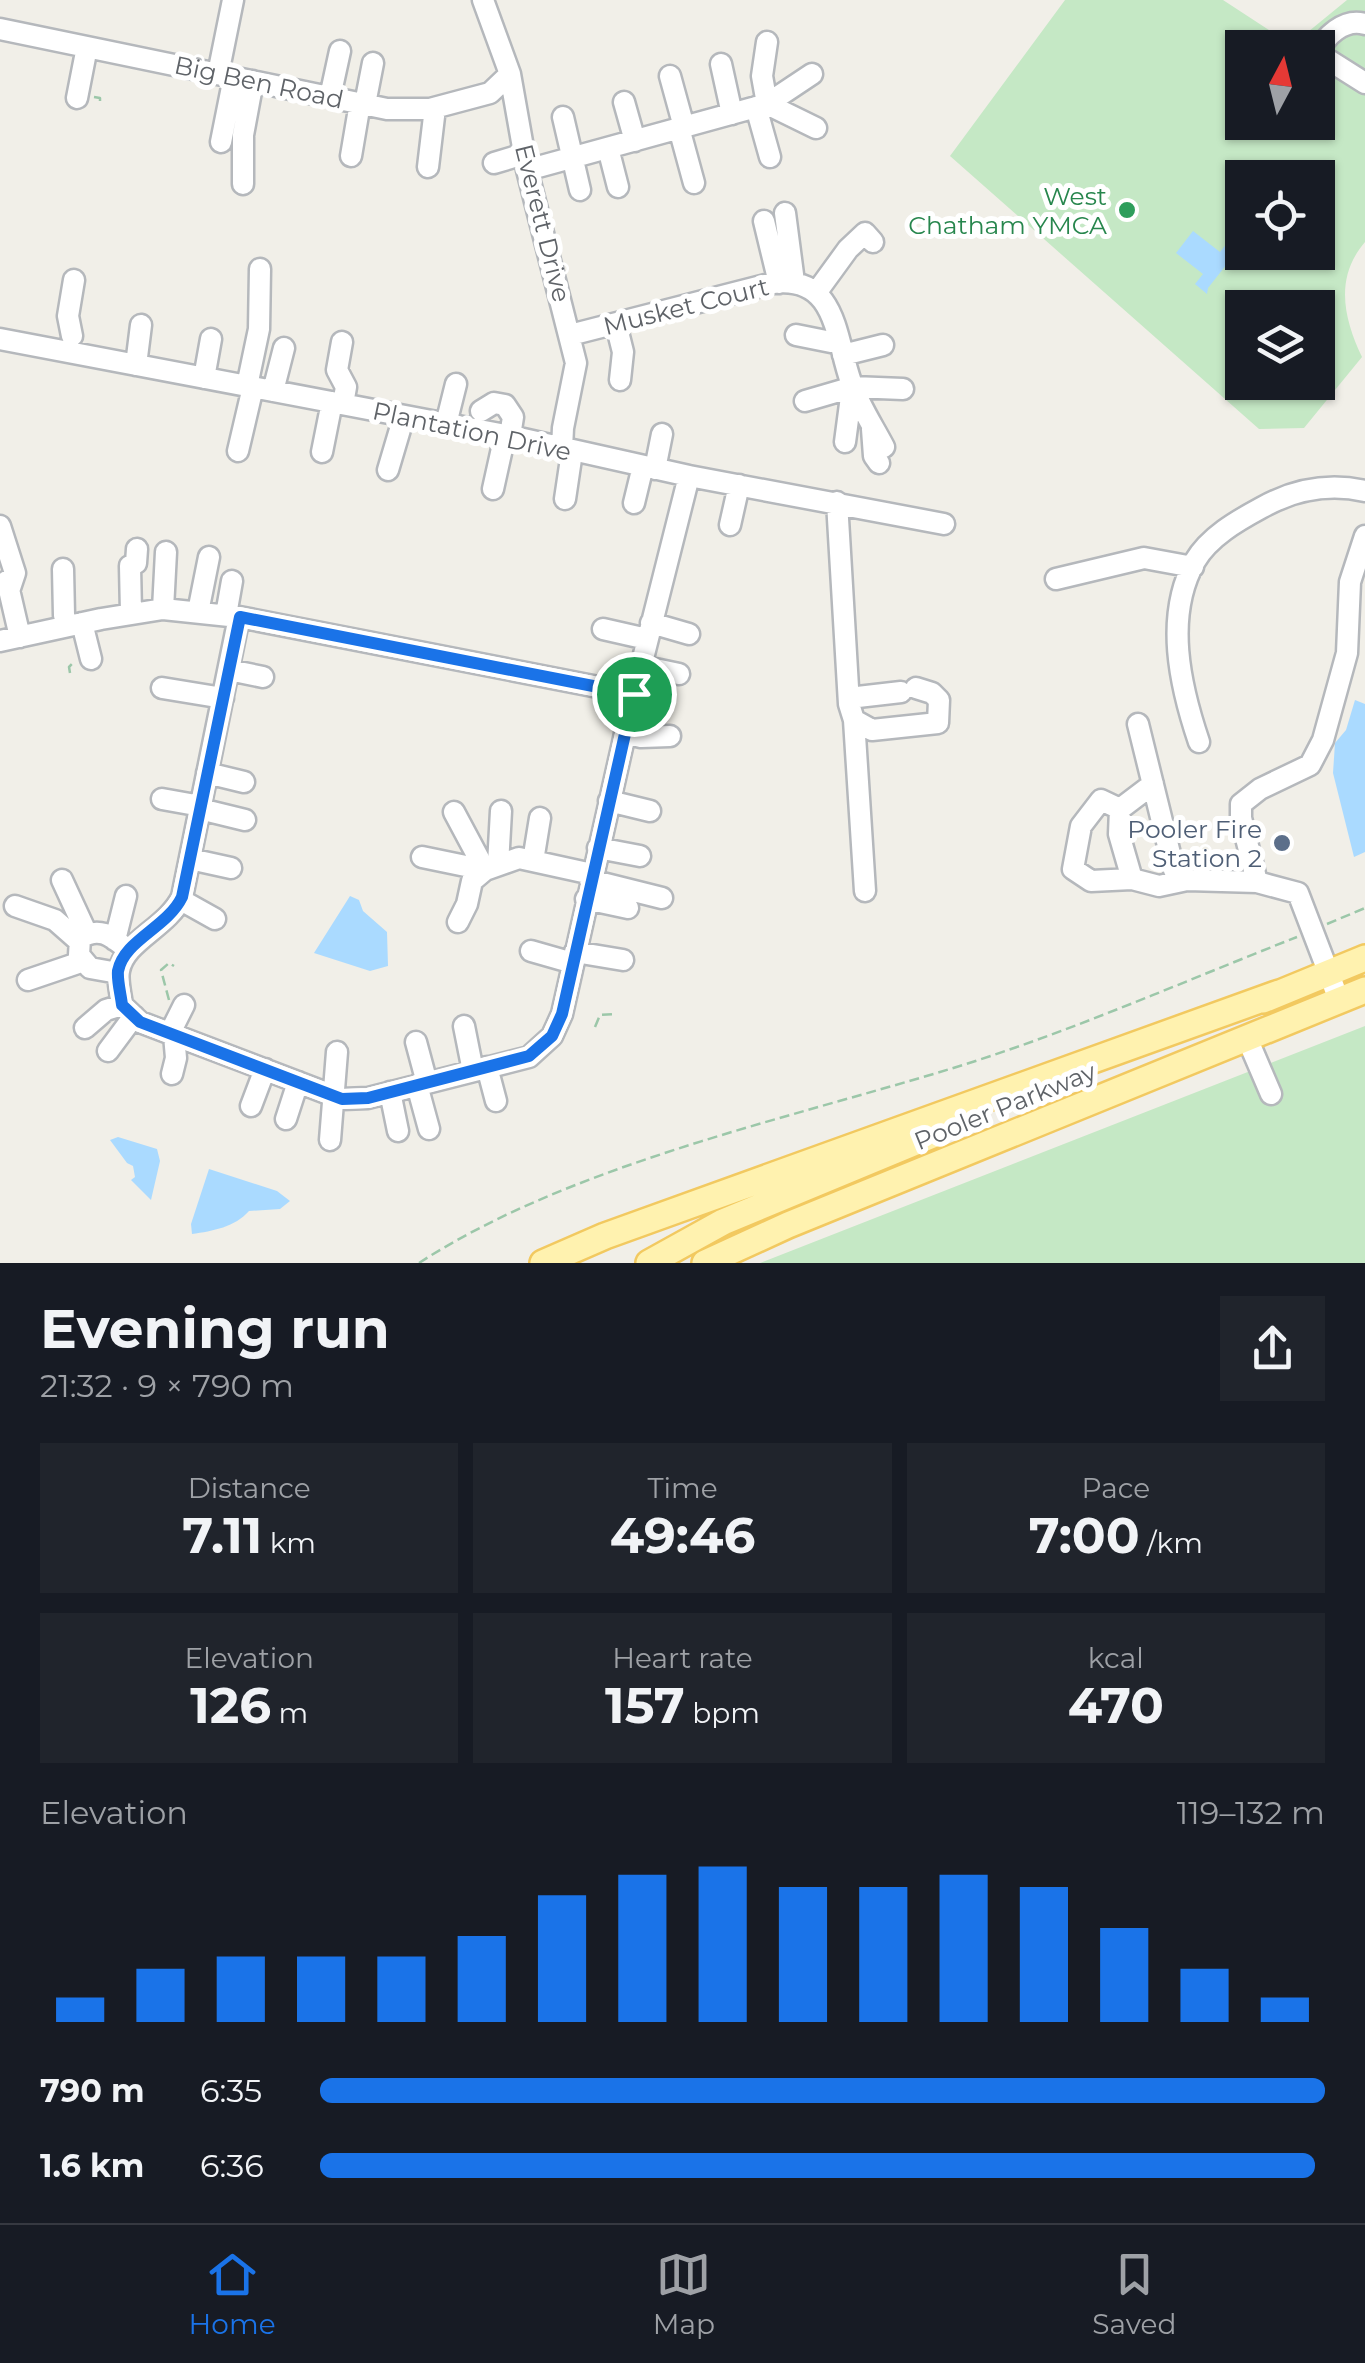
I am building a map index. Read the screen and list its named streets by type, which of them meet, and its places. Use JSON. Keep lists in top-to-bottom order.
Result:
{
  "streets": {
    "main road": ["Pooler Parkway"],
    "street": [
      "Big Ben Road",
      "Everett Drive",
      "Musket Court",
      "Plantation Drive"
    ]
  },
  "crossings": [
    ["Big Ben Road", "Everett Drive"],
    ["Everett Drive", "Musket Court"],
    ["Everett Drive", "Plantation Drive"]
  ],
  "places": ["West Chatham YMCA", "Pooler Fire Station 2"],
  "north": "top",
  "page": {
    "heading": ["Evening run", "21:32 · 9 × 790 m"],
    "stats": [
      ["Distance", "7.11 km"],
      ["Time", "49:46"],
      ["Pace", "7:00 /km"],
      ["Elevation", "126 m"],
      ["Heart rate", "157 bpm"],
      ["kcal", "470"]
    ],
    "chart": ["Elevation", "119–132 m"],
    "list": [
      {
        "name": "790 m",
        "note": "6:35"
      },
      {
        "name": "1.6 km",
        "note": "6:36"
      }
    ],
    "tabs": ["Home", "Map", "Saved"]
  }
}
